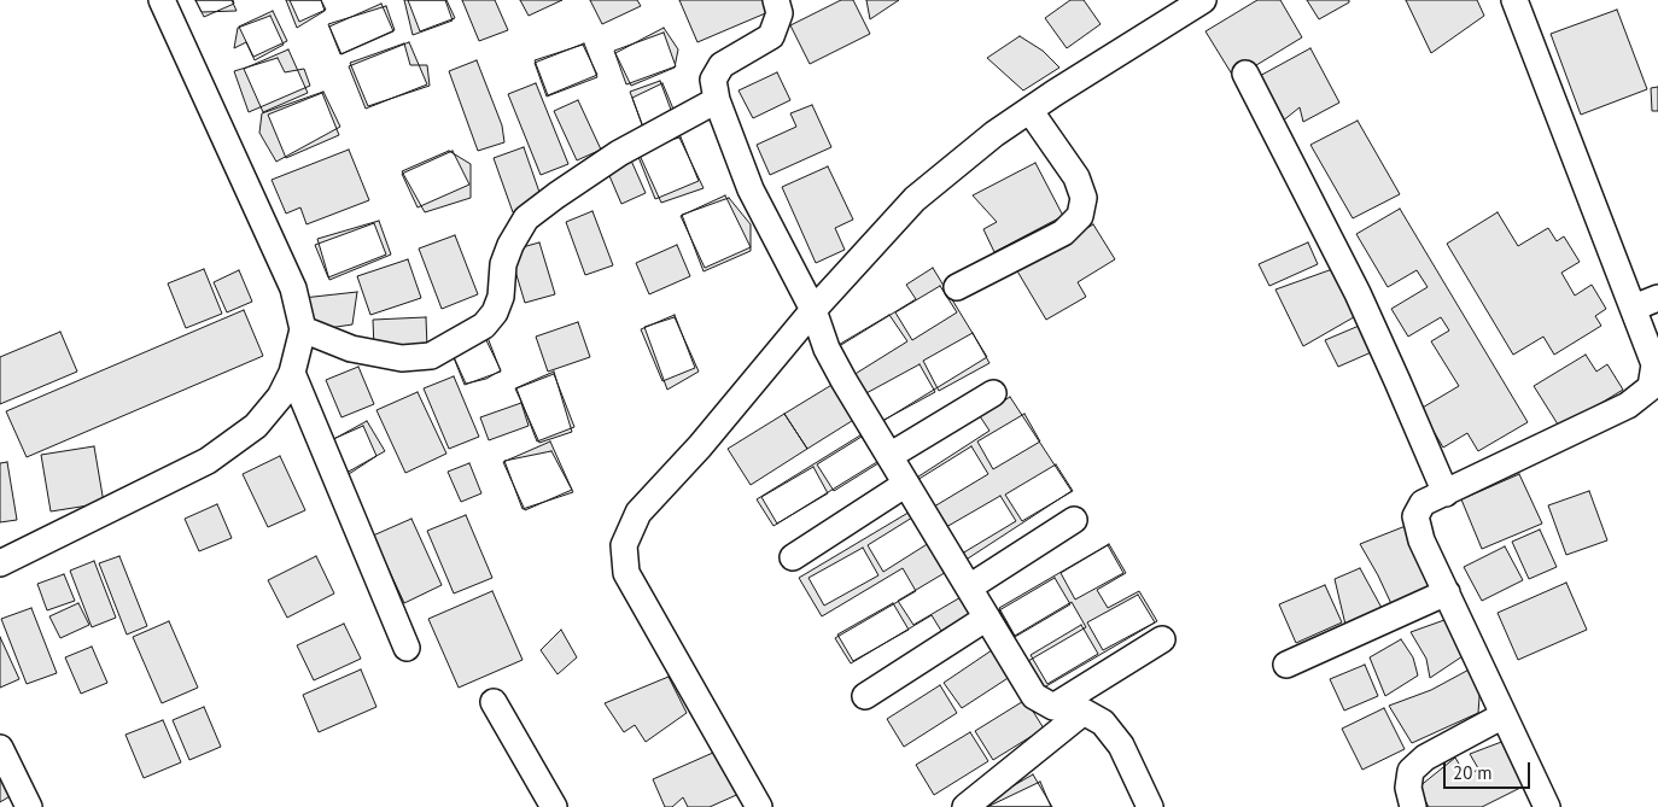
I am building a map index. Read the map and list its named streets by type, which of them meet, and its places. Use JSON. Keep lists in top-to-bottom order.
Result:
{
  "scale_bar": "20 m"
}
